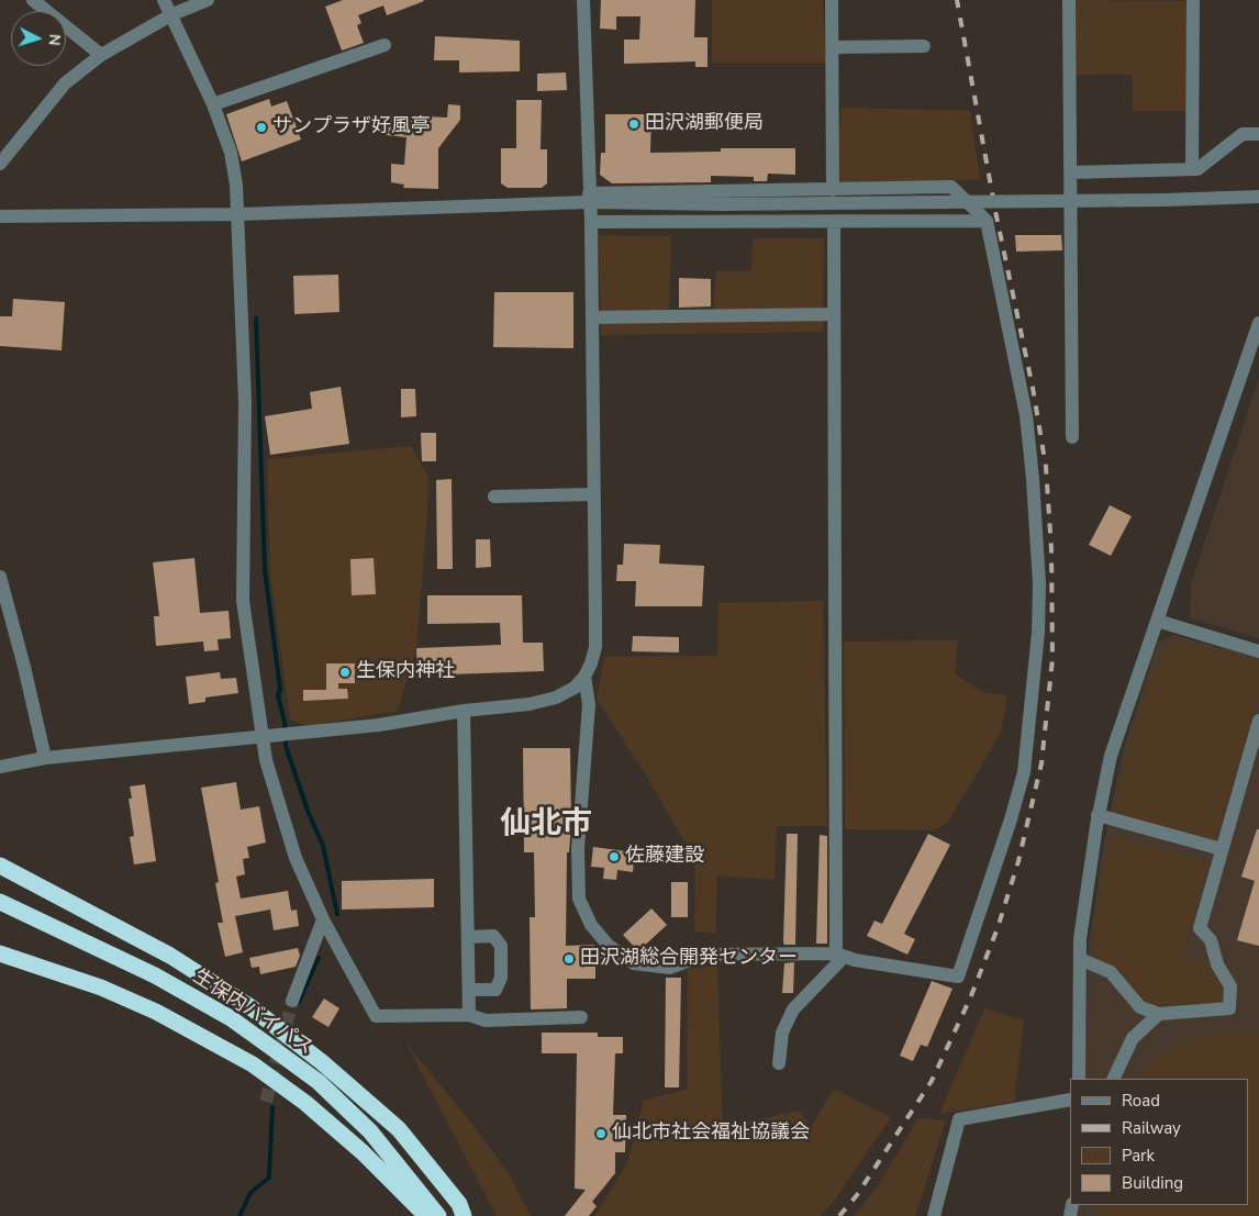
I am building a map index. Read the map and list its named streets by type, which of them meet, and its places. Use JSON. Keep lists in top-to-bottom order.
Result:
{
  "streets": {
    "highway": ["生保内バイパス"]
  },
  "districts": ["仙北市"],
  "places": [
    "田沢湖郵便局",
    "サンプラザ好風亭",
    "生保内神社",
    "佐藤建設",
    "田沢湖総合開発センター",
    "仙北市社会福祉協議会"
  ],
  "legend": [
    "Road",
    "Railway",
    "Park",
    "Building"
  ],
  "north": "right"
}
